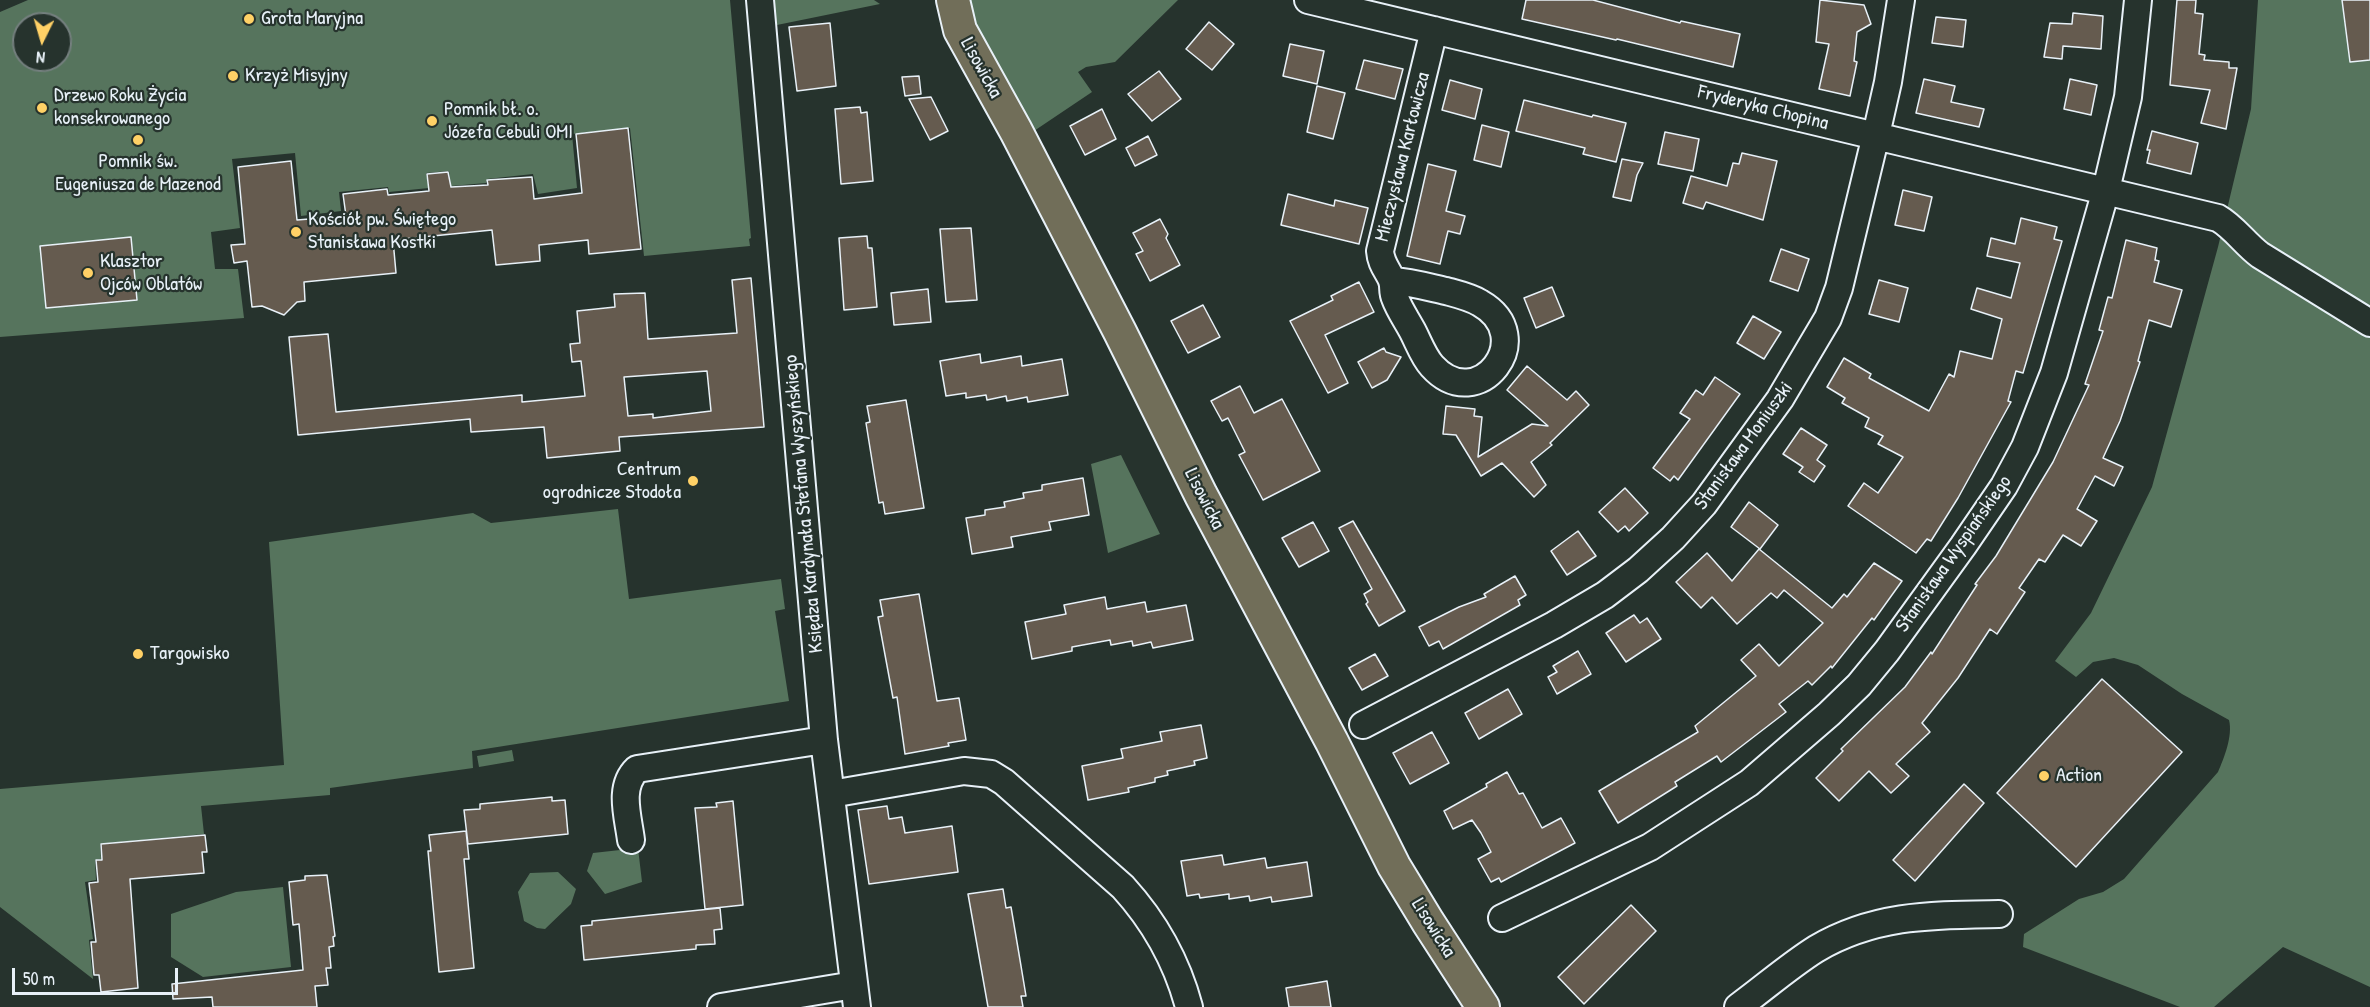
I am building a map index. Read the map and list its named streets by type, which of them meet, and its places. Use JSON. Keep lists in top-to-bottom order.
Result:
{
  "streets": {
    "main road": ["Lisowicka"],
    "street": [
      "Fryderyka Chopina",
      "Mieczysława Karłowicza",
      "Stanisława Moniuszki",
      "Księdza Kardynała Stefana Wyszyńskiego",
      "Stanisława Wyspiańskiego"
    ]
  },
  "crossings": [
    ["Fryderyka Chopina", "Mieczysława Karłowicza"],
    ["Fryderyka Chopina", "Stanisława Moniuszki"],
    ["Fryderyka Chopina", "Stanisława Wyspiańskiego"]
  ],
  "places": [
    "Grota Maryjna",
    "Krzyż Misyjny",
    "Drzewo Roku Życia konsekrowanego",
    "Pomnik bł. o. Józefa Cebuli OMI",
    "Pomnik św. Eugeniusza de Mazenod",
    "Kościół pw. Świętego Stanisława Kostki",
    "Klasztor Ojców Oblatów",
    "Centrum ogrodnicze Stodoła",
    "Targowisko",
    "Action"
  ],
  "scale_bar": "50 m",
  "north": "bottom"
}
